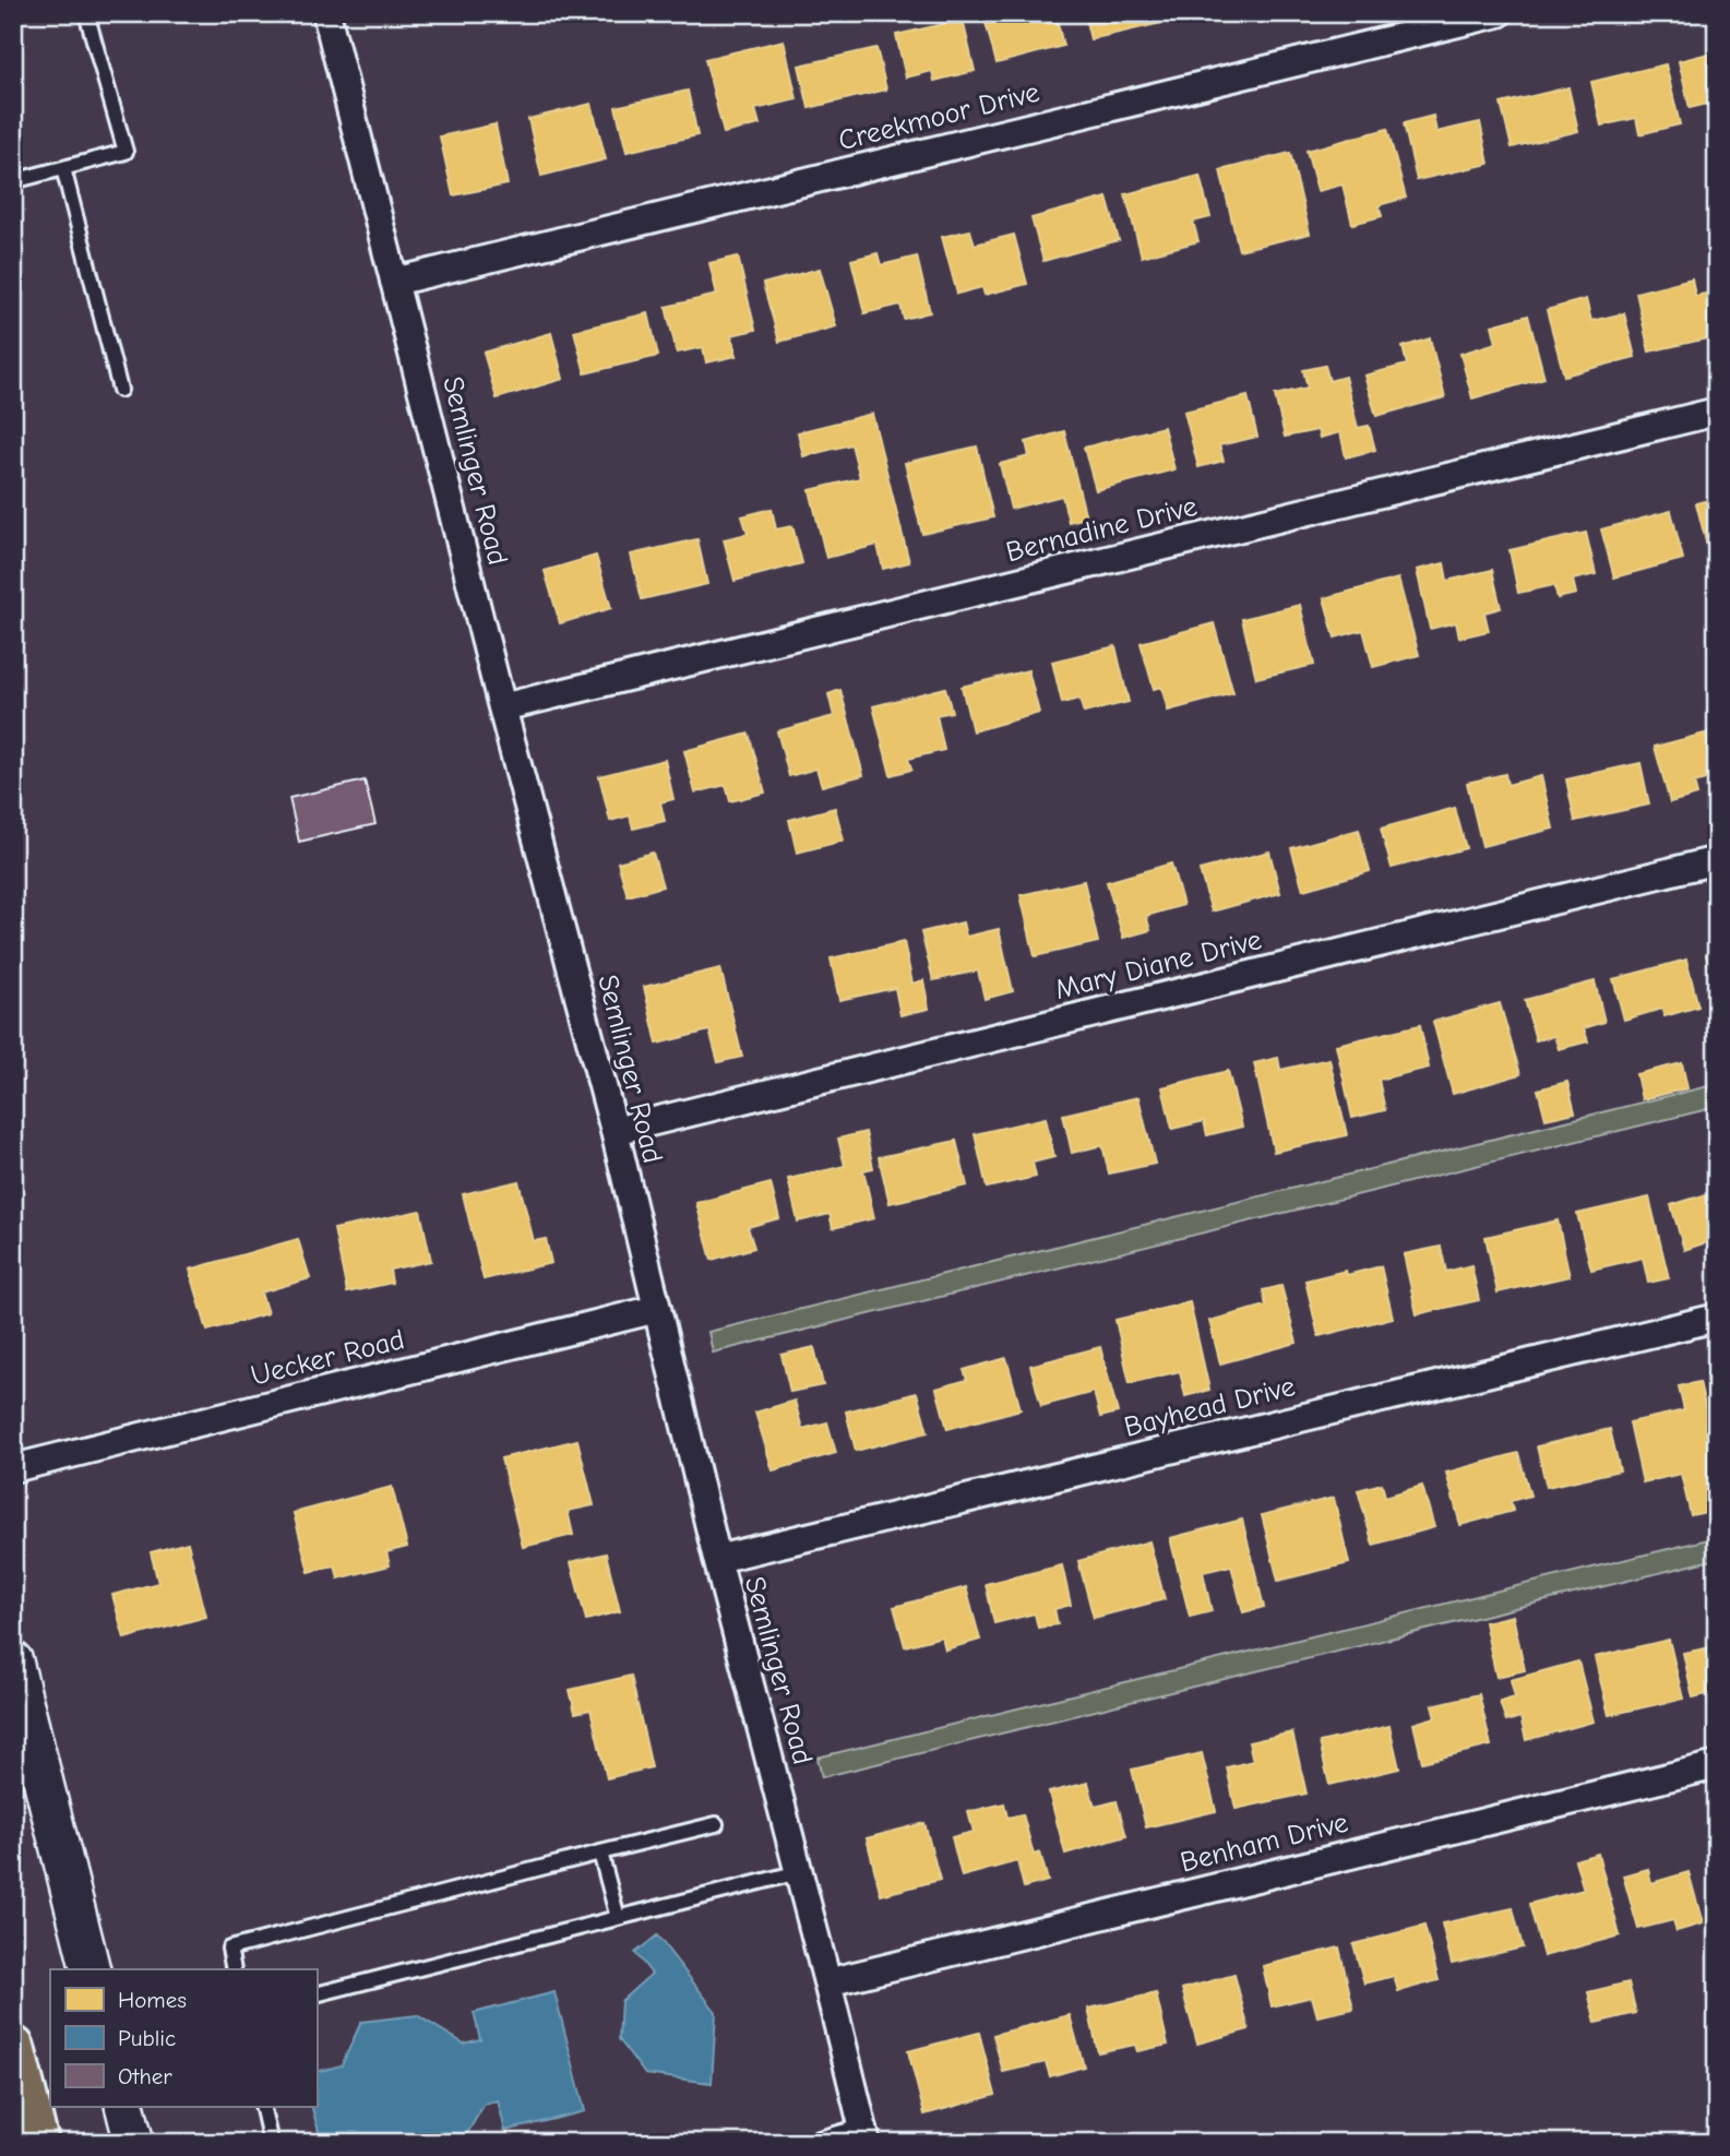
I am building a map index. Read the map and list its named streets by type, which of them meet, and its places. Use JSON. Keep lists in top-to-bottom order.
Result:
{
  "streets": {
    "street": [
      "Creekmoor Drive",
      "Semlinger Road",
      "Bernadine Drive",
      "Mary Diane Drive",
      "Uecker Road",
      "Bayhead Drive",
      "Benham Drive"
    ]
  },
  "crossings": [
    ["Creekmoor Drive", "Semlinger Road"],
    ["Semlinger Road", "Bernadine Drive"],
    ["Semlinger Road", "Mary Diane Drive"],
    ["Semlinger Road", "Uecker Road"],
    ["Semlinger Road", "Bayhead Drive"],
    ["Semlinger Road", "Benham Drive"]
  ],
  "legend": ["Homes", "Public", "Other"]
}
